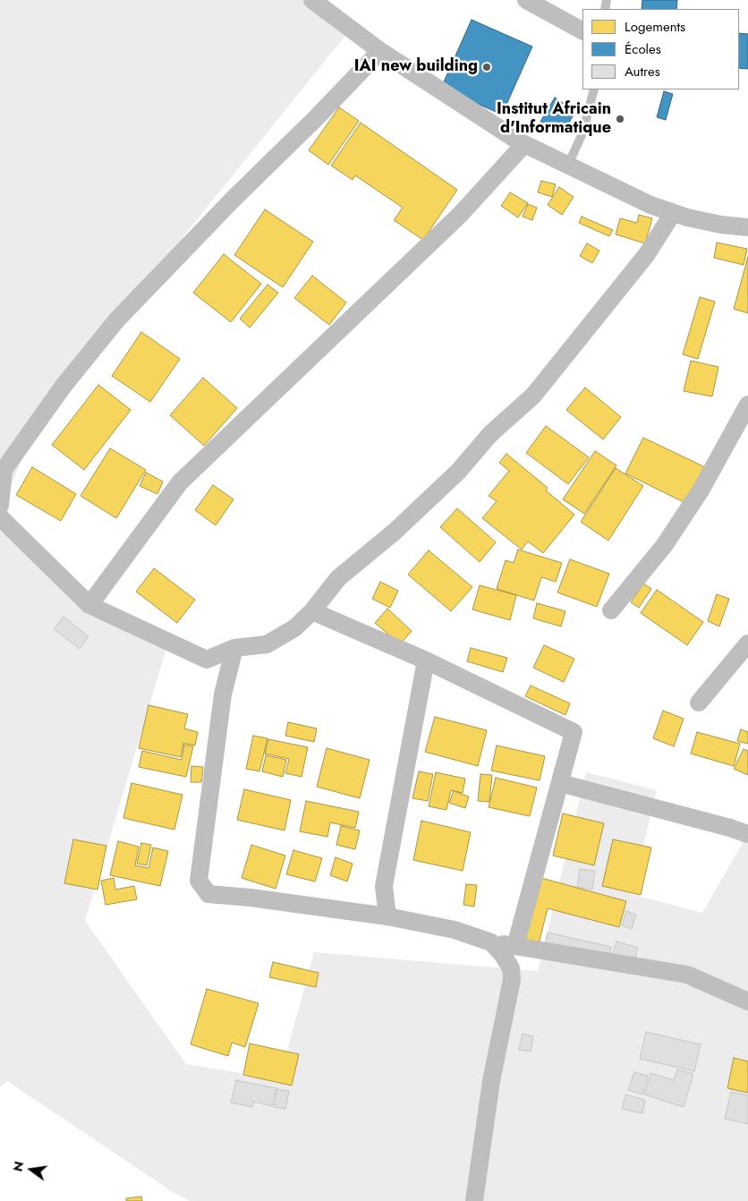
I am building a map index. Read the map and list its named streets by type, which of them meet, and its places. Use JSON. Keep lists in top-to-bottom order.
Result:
{
  "places": ["IAI new building", "Institut Africain d'Informatique"],
  "legend": ["Logements", "Écoles", "Autres"],
  "north": "left"
}
